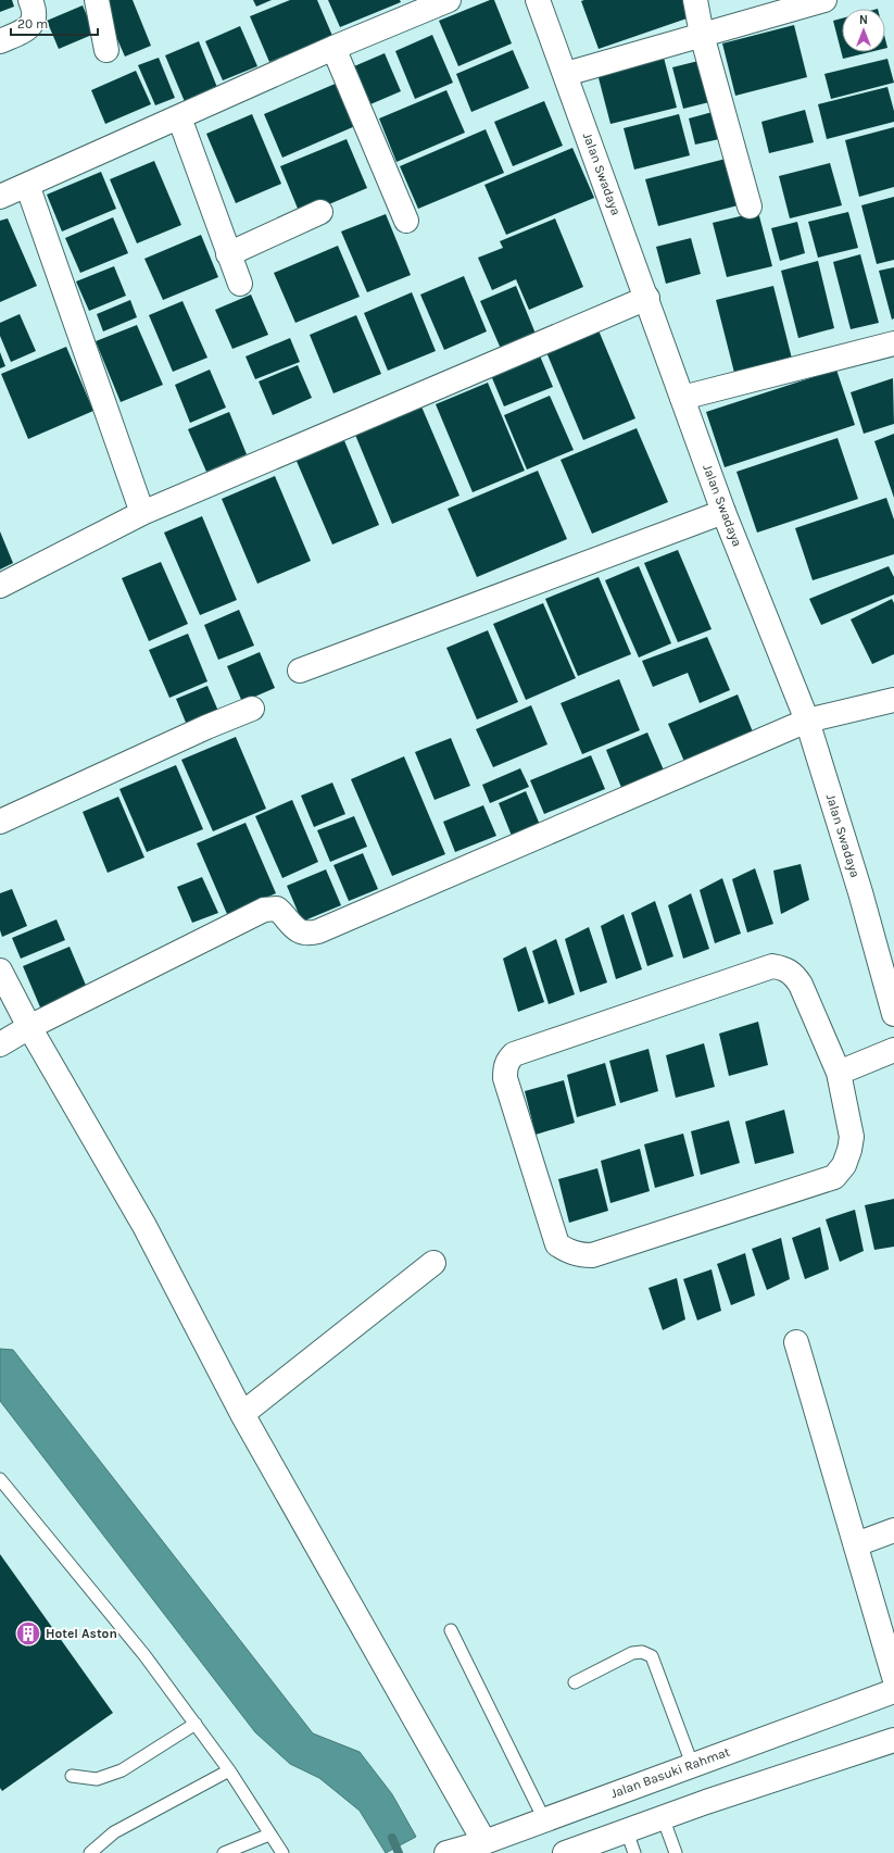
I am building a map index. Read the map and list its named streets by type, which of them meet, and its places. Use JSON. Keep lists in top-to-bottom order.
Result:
{
  "streets": {
    "main road": ["Jalan Swadaya", "Jalan Basuki Rahmat"]
  },
  "places": {
    "building": ["Hotel Aston"]
  },
  "scale_bar": "20 m",
  "north": "top"
}
